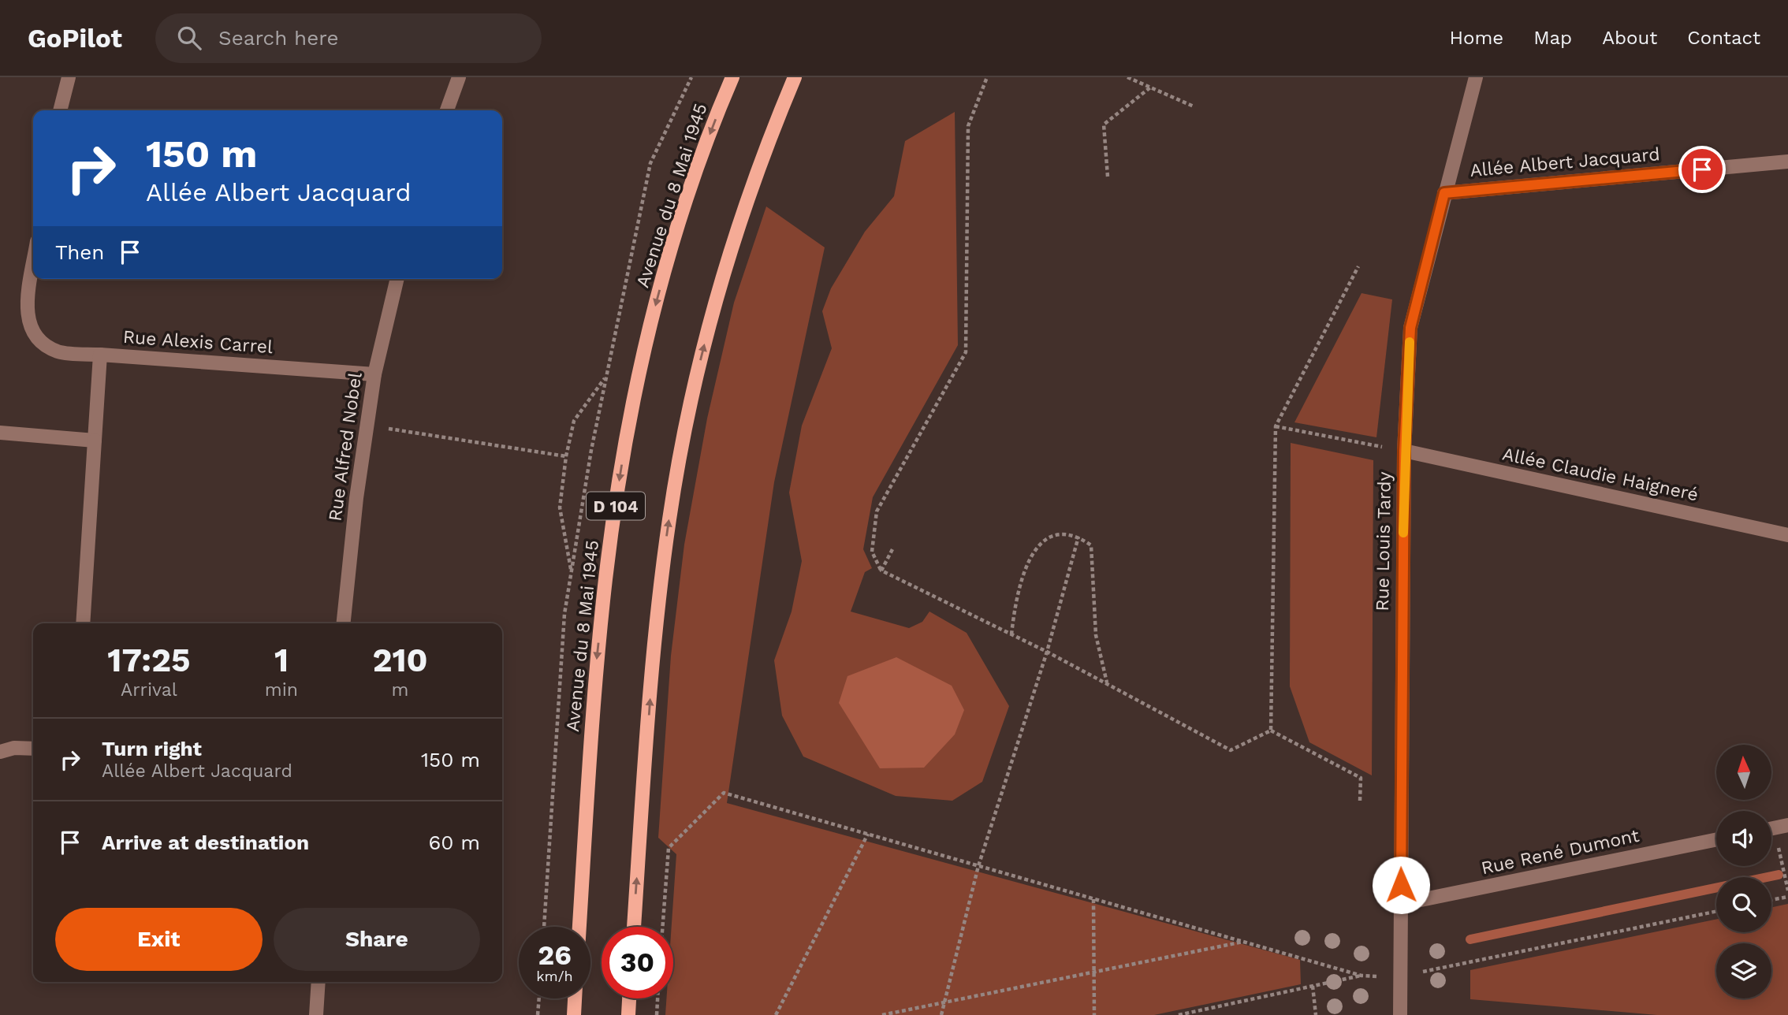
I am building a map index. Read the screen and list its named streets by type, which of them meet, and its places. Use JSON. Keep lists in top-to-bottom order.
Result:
{
  "streets": {
    "main road": ["Avenue du 8 Mai 1945", "D 104"],
    "street": [
      "Allée Albert Jacquard",
      "Rue Alexis Carrel",
      "Rue Alfred Nobel",
      "Allée Claudie Haigneré",
      "Rue Louis Tardy",
      "Rue René Dumont"
    ]
  },
  "crossings": [
    ["Allée Albert Jacquard", "Rue Louis Tardy"],
    ["Rue Alexis Carrel", "Rue Alfred Nobel"],
    ["Allée Claudie Haigneré", "Rue Louis Tardy"],
    ["Rue Louis Tardy", "Rue René Dumont"]
  ],
  "north": "top",
  "page": {
    "header": "GoPilot",
    "search": "Search here",
    "nav": [
      "Home",
      "Map",
      "About",
      "Contact"
    ],
    "turn": ["150 m", "Allée Albert Jacquard"],
    "then": "Then",
    "eta": [
      "17:25",
      "Arrival",
      "1",
      "min",
      "210",
      "m"
    ],
    "list": [
      {
        "name": "Turn right",
        "note": "Allée Albert Jacquard",
        "value": "150 m"
      },
      {
        "name": "Arrive at destination",
        "value": "60 m"
      }
    ],
    "buttons": ["Exit", "Share"],
    "speed": "26 km/h",
    "limit": "30"
  }
}
